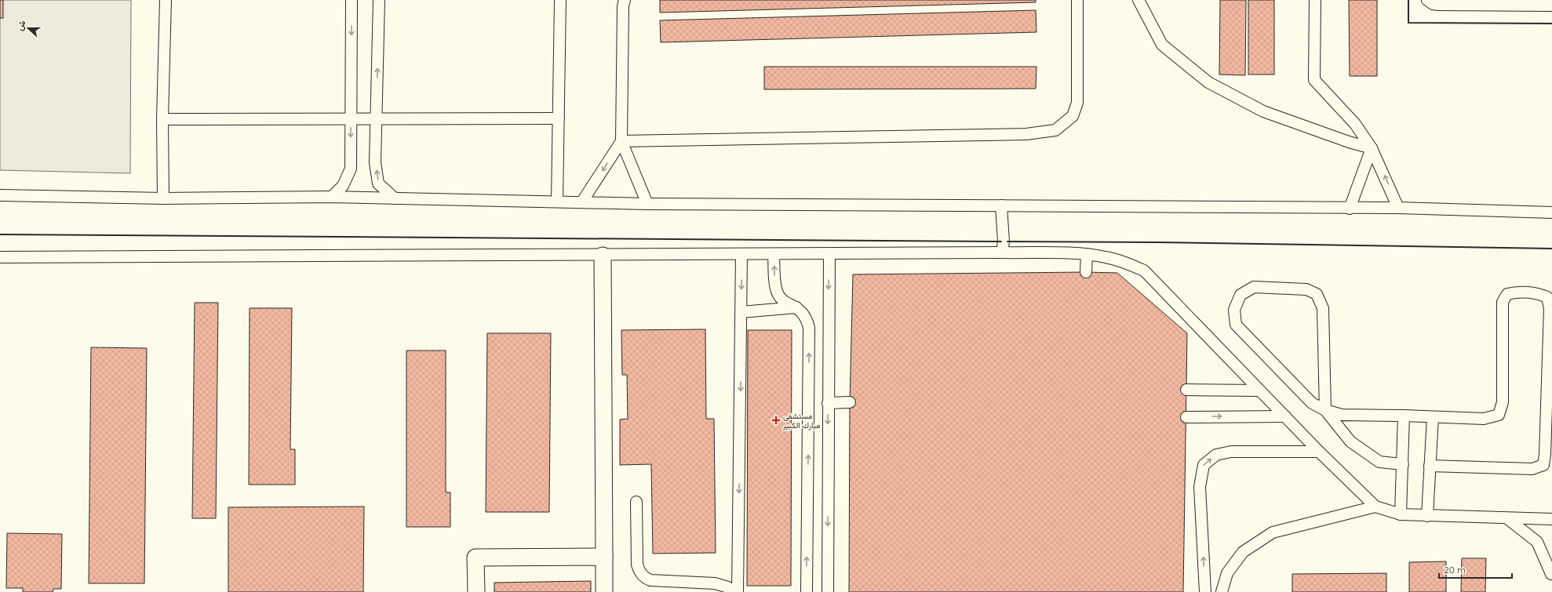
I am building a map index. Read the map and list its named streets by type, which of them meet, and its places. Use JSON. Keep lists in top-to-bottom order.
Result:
{
  "places": {
    "health": ["مستشفى مبارك الكبير"]
  },
  "scale_bar": "20 m",
  "north": "left"
}
